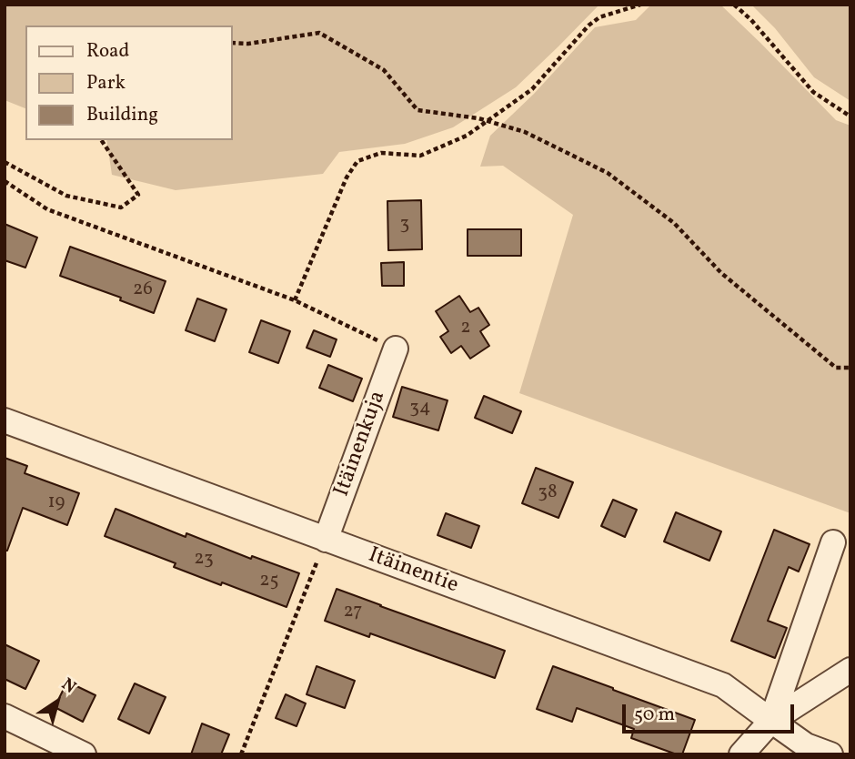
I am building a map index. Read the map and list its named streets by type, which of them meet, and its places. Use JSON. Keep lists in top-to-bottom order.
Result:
{
  "streets": {
    "street": ["Itäinenkuja", "Itäinentie"]
  },
  "crossings": [
    ["Itäinenkuja", "Itäinentie"]
  ],
  "house_numbers": [
    "3",
    "26",
    "2",
    "34",
    "38",
    "19",
    "23",
    "25",
    "27"
  ],
  "legend": ["Road", "Park", "Building"],
  "scale_bar": "50 m",
  "north": "top right"
}
